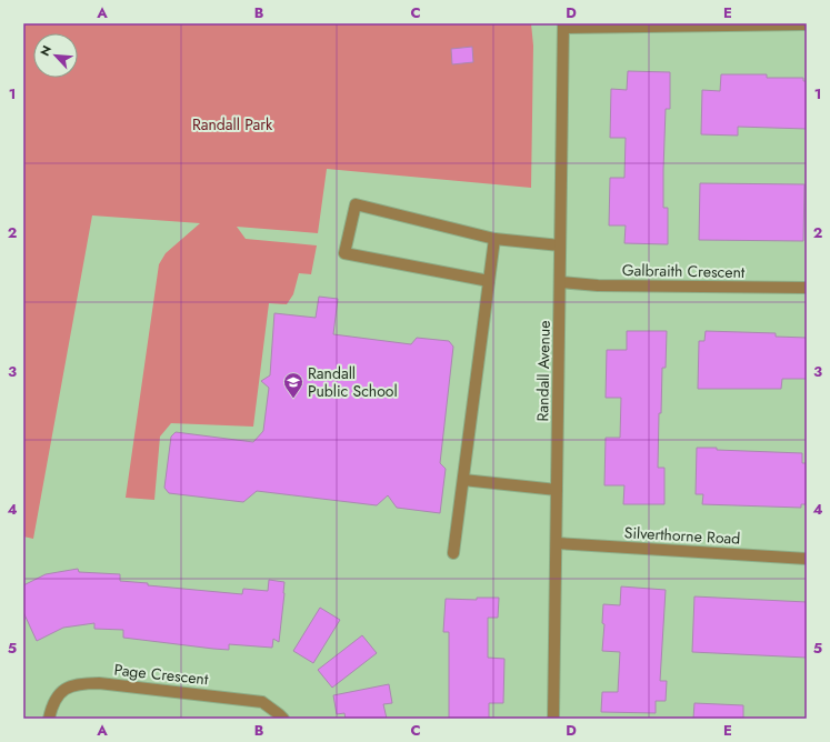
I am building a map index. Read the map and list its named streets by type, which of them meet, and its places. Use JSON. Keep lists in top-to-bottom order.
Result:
{
  "streets": {
    "street": [
      "Galbraith Crescent",
      "Randall Avenue",
      "Silverthorne Road",
      "Page Crescent"
    ]
  },
  "crossings": [
    ["Galbraith Crescent", "Randall Avenue"],
    ["Randall Avenue", "Silverthorne Road"]
  ],
  "parks": ["Randall Park"],
  "places": {
    "school or university": ["Randall Public School"]
  },
  "north": "top left",
  "grid": {
    "columns": [
      "A",
      "B",
      "C",
      "D",
      "E"
    ],
    "rows": [
      "1",
      "2",
      "3",
      "4",
      "5"
    ]
  }
}
